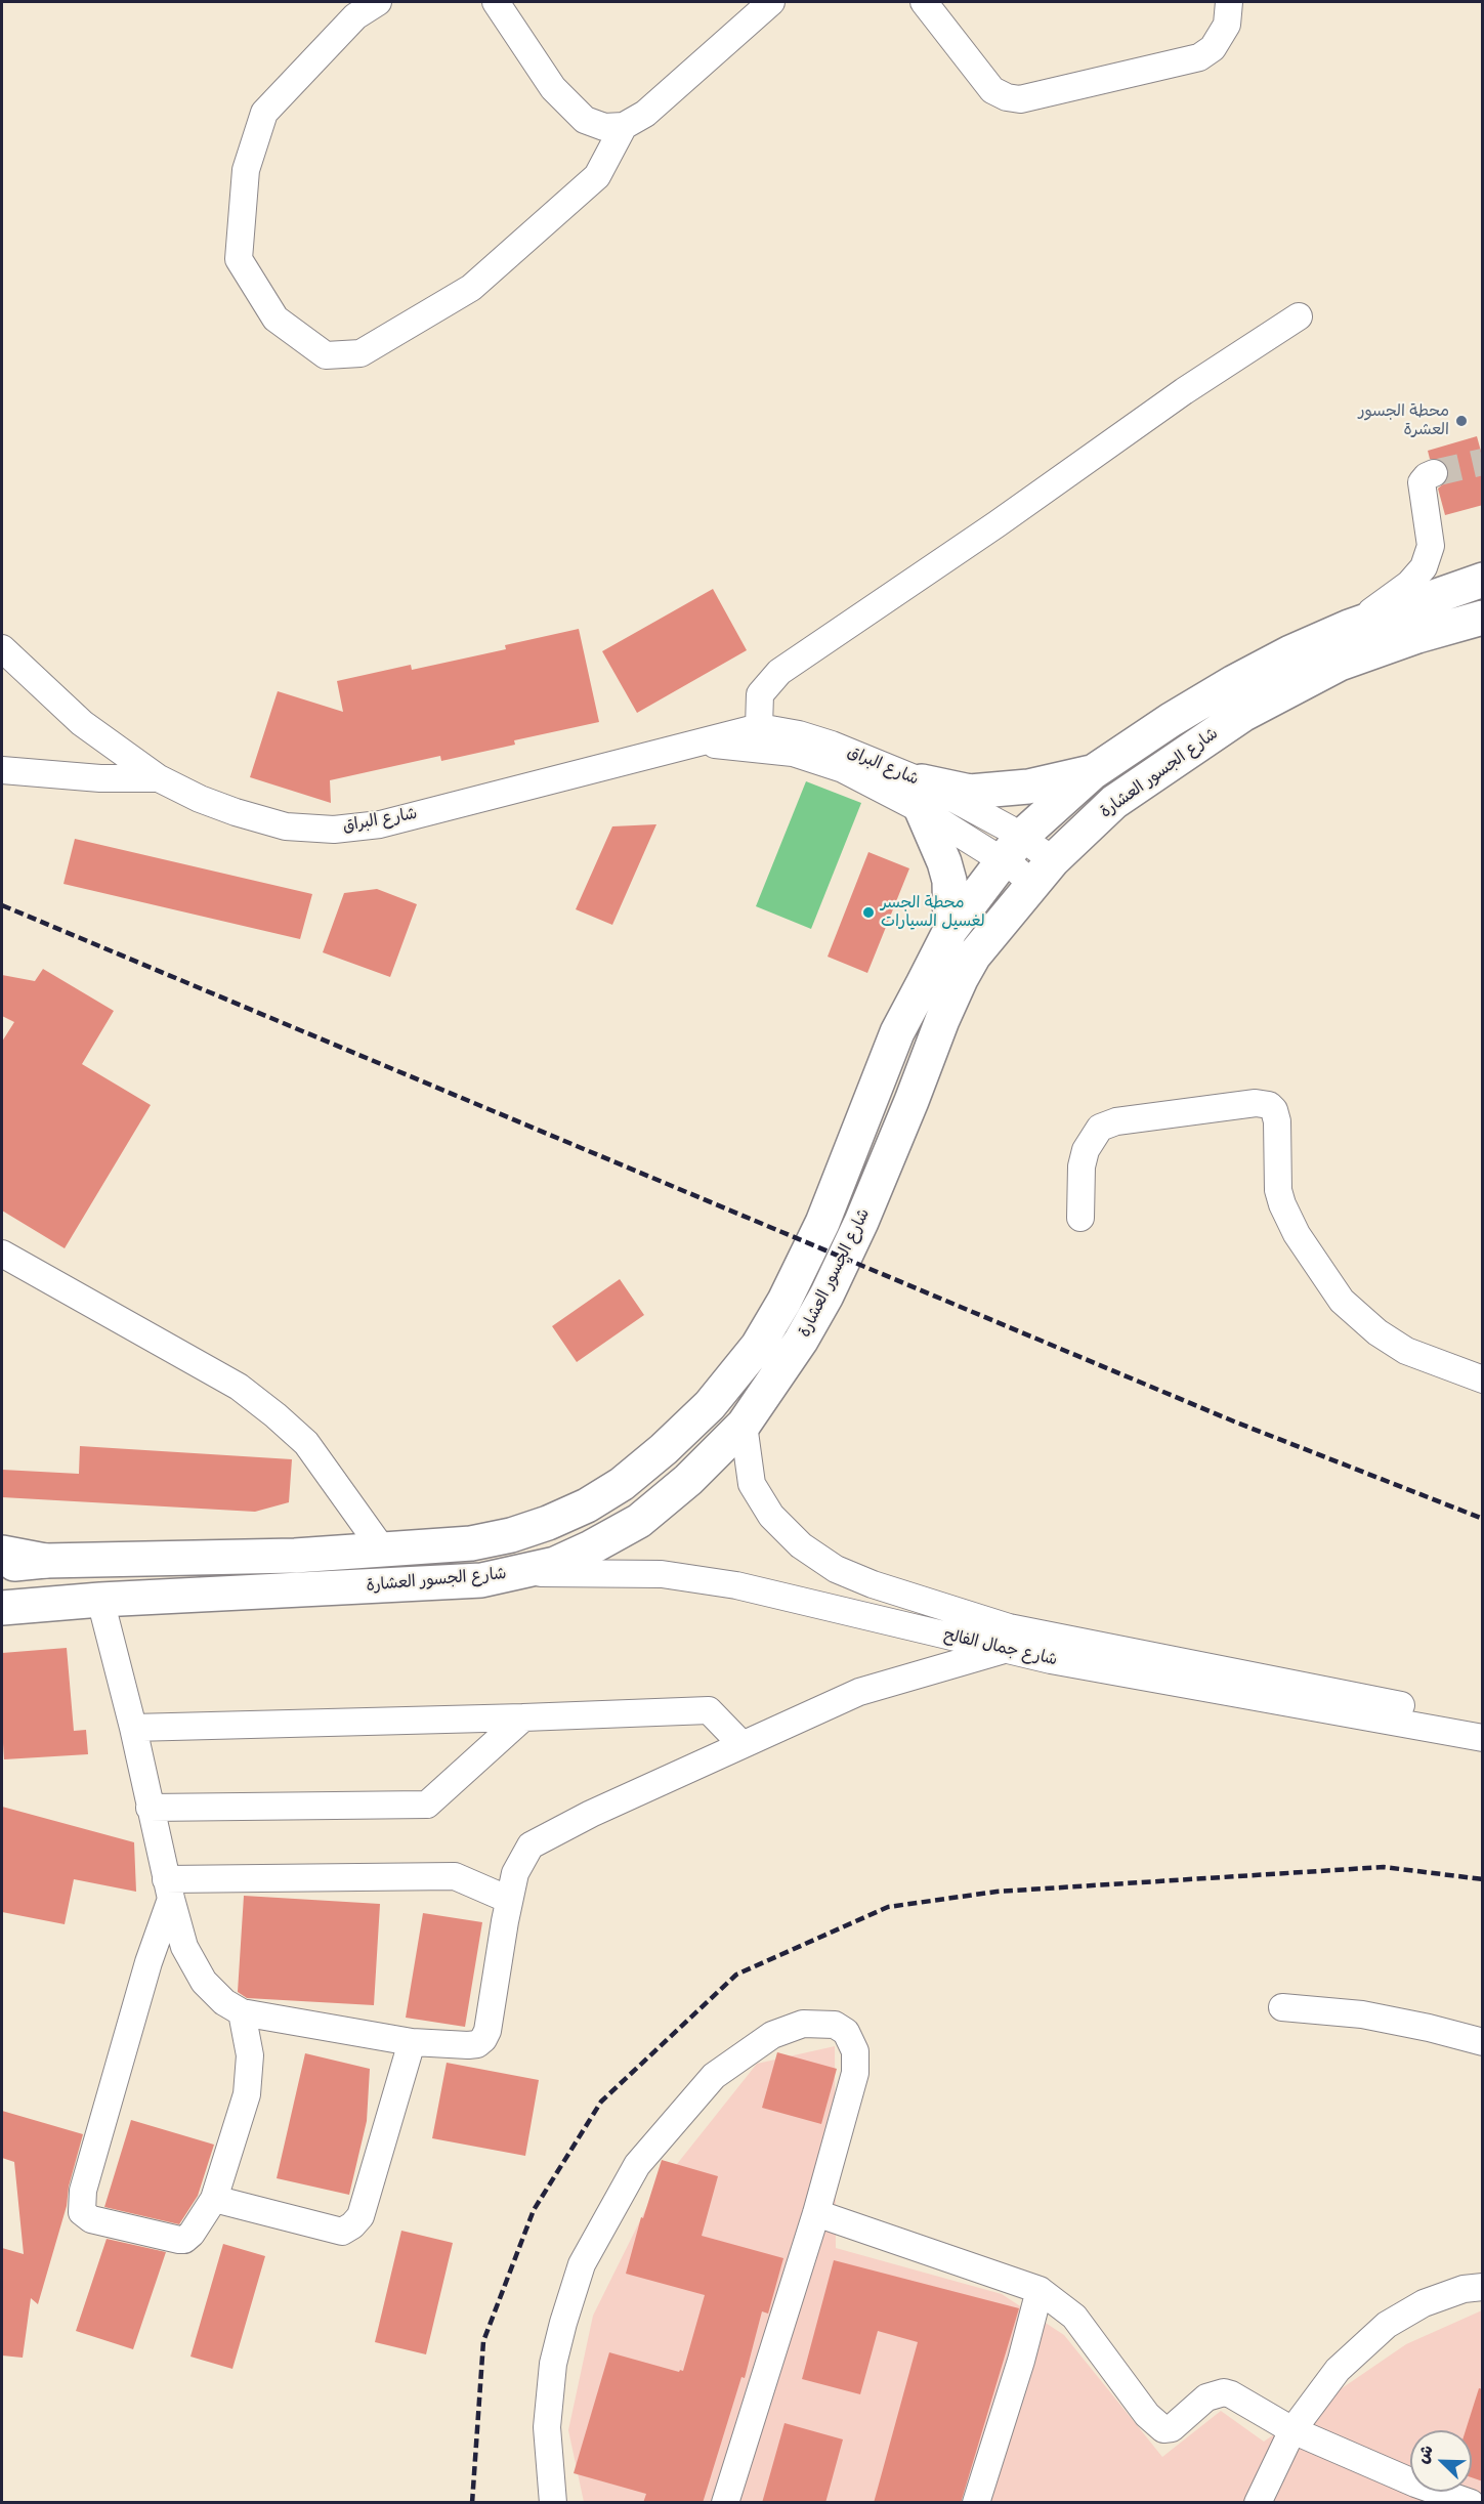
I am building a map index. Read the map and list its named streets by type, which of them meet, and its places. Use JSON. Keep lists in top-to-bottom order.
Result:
{
  "streets": {
    "main road": ["شارع الجسور العشارة"],
    "street": ["شارع البراق", "شارع جمال الفالح"]
  },
  "crossings": [
    ["شارع البراق", "شارع الجسور العشارة"],
    ["شارع الجسور العشارة", "شارع جمال الفالح"]
  ],
  "places": ["محطة الجسور العشرة", "محطة الجسر لغسيل السيارات"],
  "north": "top left"
}
